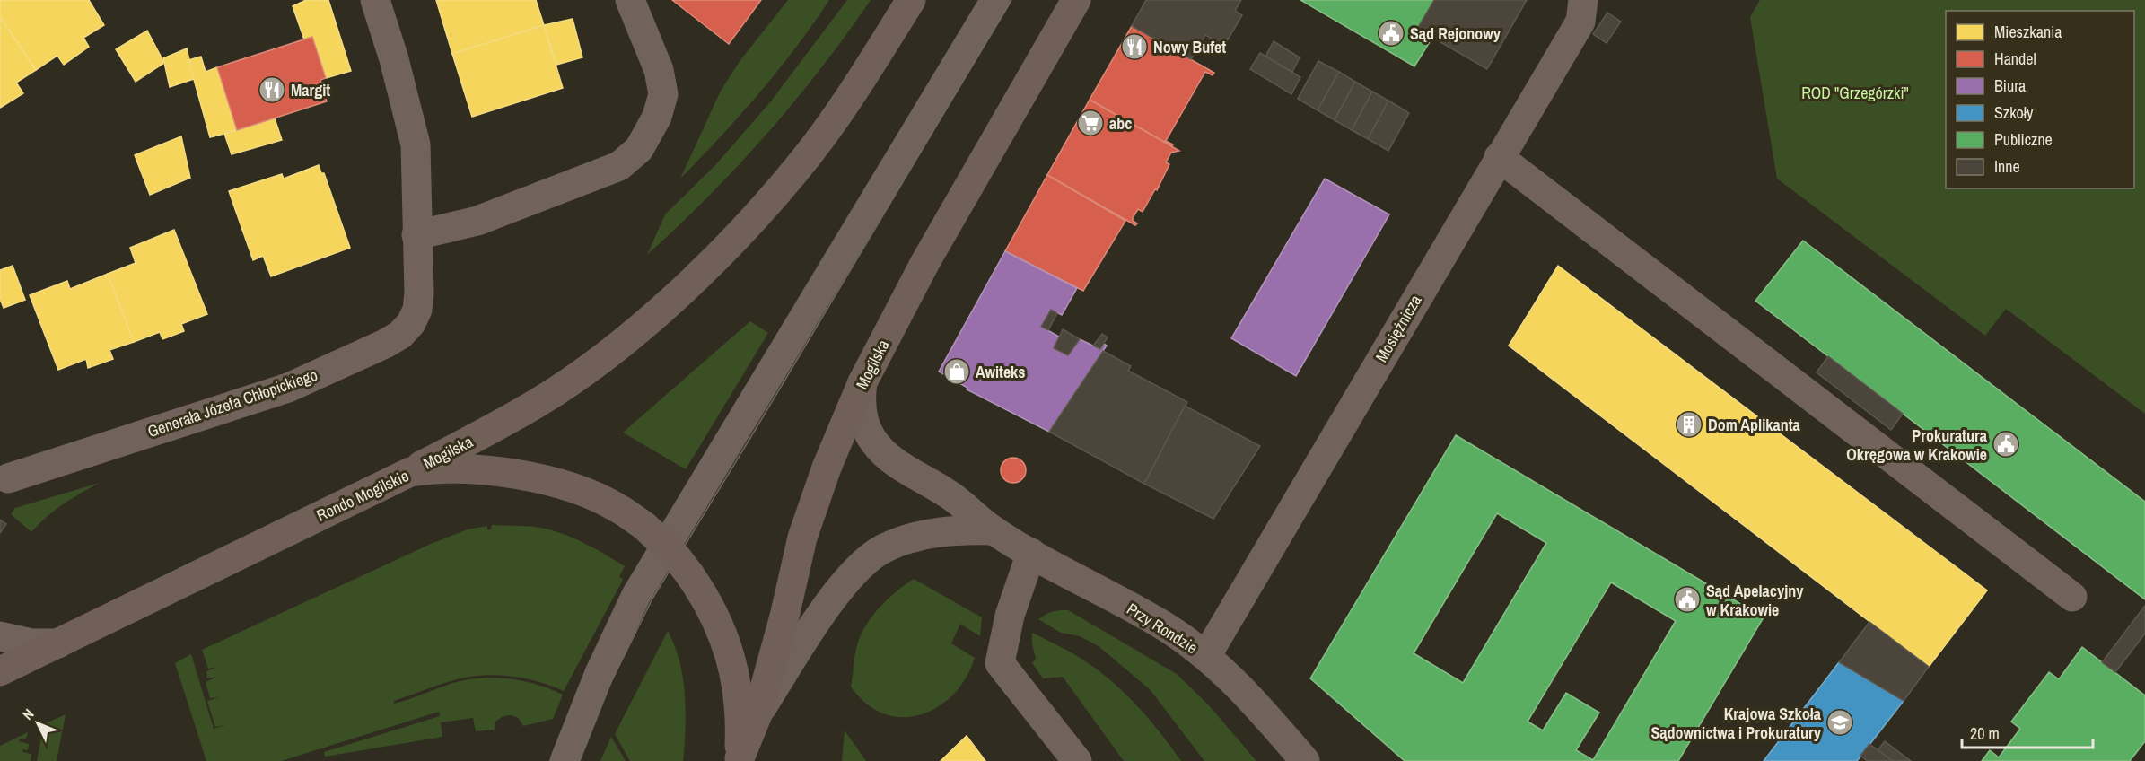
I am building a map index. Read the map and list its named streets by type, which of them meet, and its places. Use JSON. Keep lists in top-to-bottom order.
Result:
{
  "streets": {
    "main road": ["Mogilska", "Rondo Mogilskie"],
    "street": ["Mosiężnicza", "Generała Józefa Chłopickiego", "Przy Rondzie"]
  },
  "crossings": [
    ["Mosiężnicza", "Przy Rondzie"],
    ["Mogilska", "Rondo Mogilskie"],
    ["Mogilska", "Przy Rondzie"]
  ],
  "parks": ["ROD \"Grzegórzki\""],
  "places": {
    "public building": ["Sąd Rejonowy", "Prokuratura Okręgowa w Krakowie", "Sąd Apelacyjny w Krakowie"],
    "restaurant": ["Nowy Bufet", "Margit"],
    "supermarket": ["abc"],
    "shop": ["Awiteks"],
    "building": ["Dom Aplikanta"],
    "school or university": ["Krajowa Szkoła Sądownictwa i Prokuratury"]
  },
  "legend": [
    "Mieszkania",
    "Handel",
    "Biura",
    "Szkoły",
    "Publiczne",
    "Inne"
  ],
  "scale_bar": "20 m",
  "north": "top left"
}
